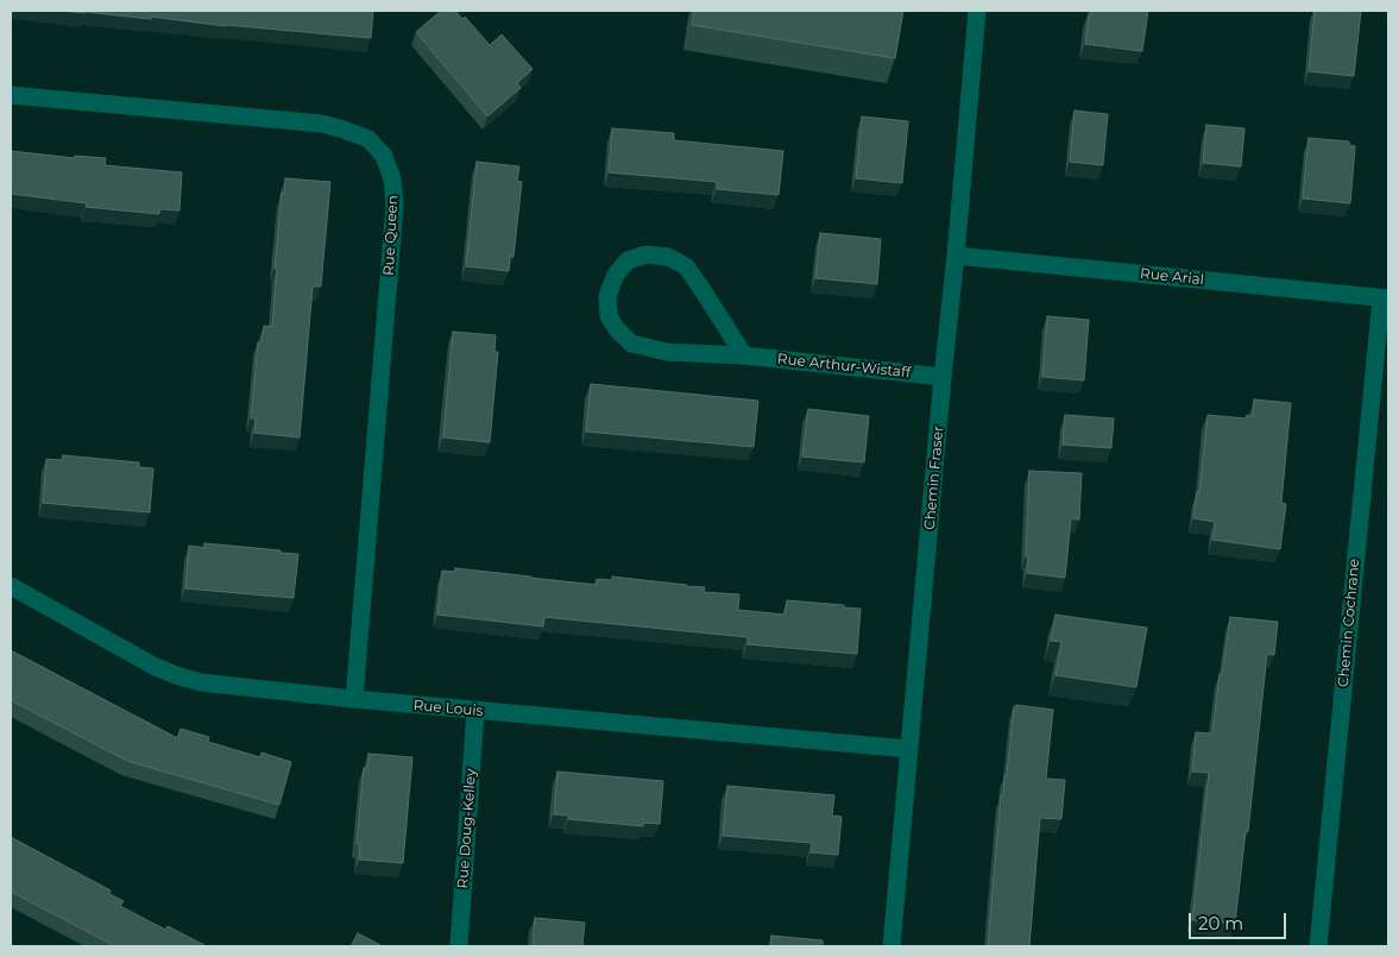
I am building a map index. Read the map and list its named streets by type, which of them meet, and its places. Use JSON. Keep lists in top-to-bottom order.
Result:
{
  "streets": {
    "street": [
      "Rue Queen",
      "Rue Arial",
      "Rue Arthur-Wistaff",
      "Chemin Fraser",
      "Chemin Cochrane",
      "Rue Louis",
      "Rue Doug-Kelley"
    ]
  },
  "crossings": [
    ["Rue Queen", "Rue Louis"],
    ["Rue Arial", "Chemin Fraser"],
    ["Rue Arial", "Chemin Cochrane"],
    ["Rue Arthur-Wistaff", "Chemin Fraser"],
    ["Chemin Fraser", "Rue Louis"],
    ["Rue Louis", "Rue Doug-Kelley"]
  ],
  "scale_bar": "20 m"
}
